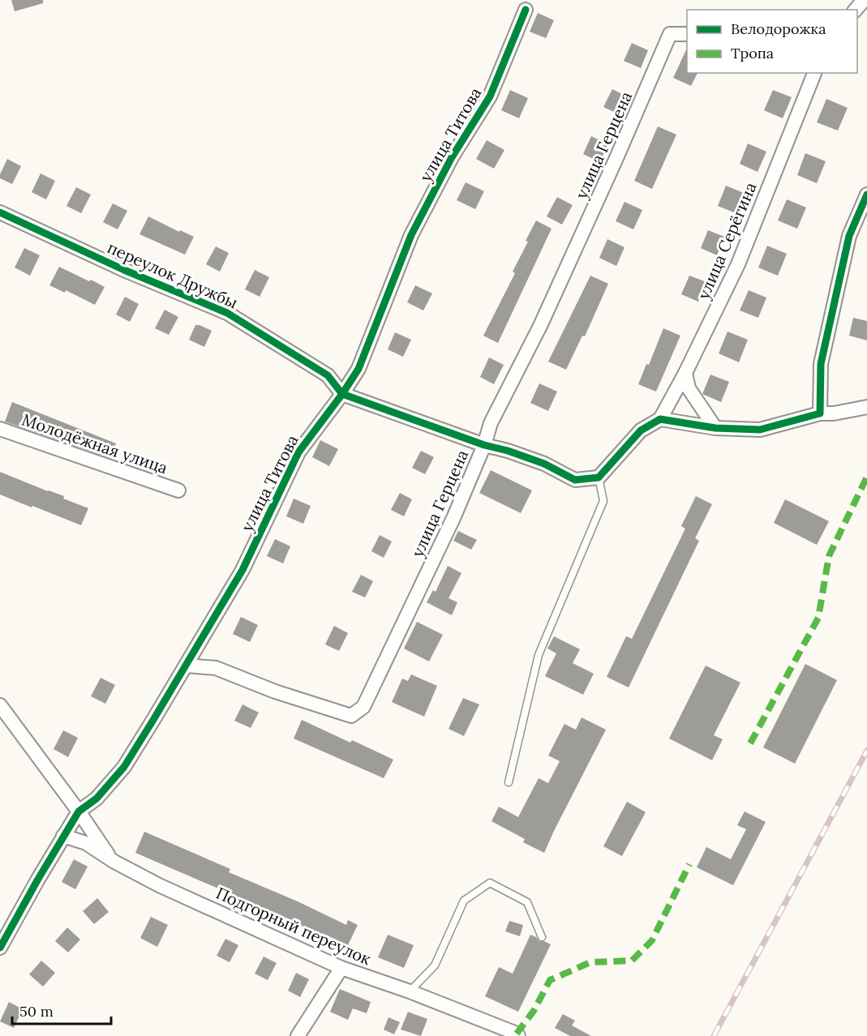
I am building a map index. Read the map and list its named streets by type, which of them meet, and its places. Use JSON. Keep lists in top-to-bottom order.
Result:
{
  "streets": {
    "street": [
      "улица Титова",
      "улица Герцена",
      "улица Серёгина",
      "переулок Дружбы",
      "Молодёжная улица",
      "Подгорный переулок"
    ]
  },
  "crossings": [
    ["улица Титова", "улица Герцена"],
    ["улица Титова", "переулок Дружбы"],
    ["улица Титова", "Подгорный переулок"],
    ["улица Герцена", "переулок Дружбы"]
  ],
  "legend": ["Велодорожка", "Тропа"],
  "scale_bar": "50 m"
}
